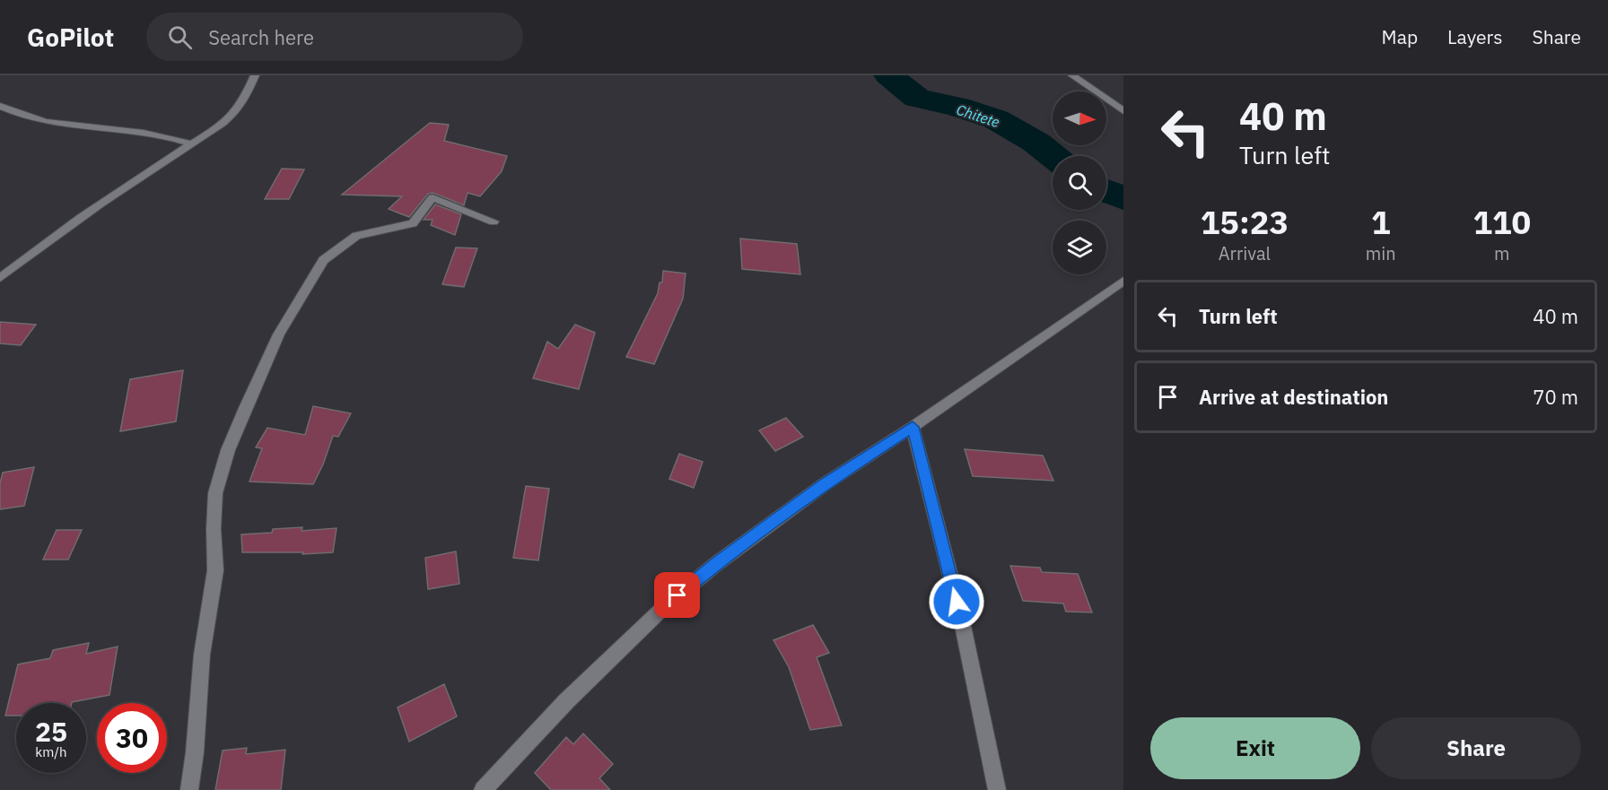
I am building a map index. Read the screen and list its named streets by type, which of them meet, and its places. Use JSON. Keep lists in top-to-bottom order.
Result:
{
  "water": ["Chitete"],
  "north": "right",
  "page": {
    "header": "GoPilot",
    "search": "Search here",
    "nav": ["Map", "Layers", "Share"],
    "turn": ["40 m", "Turn left"],
    "eta": [
      "15:23",
      "Arrival",
      "1",
      "min",
      "110",
      "m"
    ],
    "list": [
      {
        "name": "Turn left",
        "value": "40 m"
      },
      {
        "name": "Arrive at destination",
        "value": "70 m"
      }
    ],
    "speed": "25 km/h",
    "limit": "30",
    "buttons": ["Exit", "Share"]
  }
}
